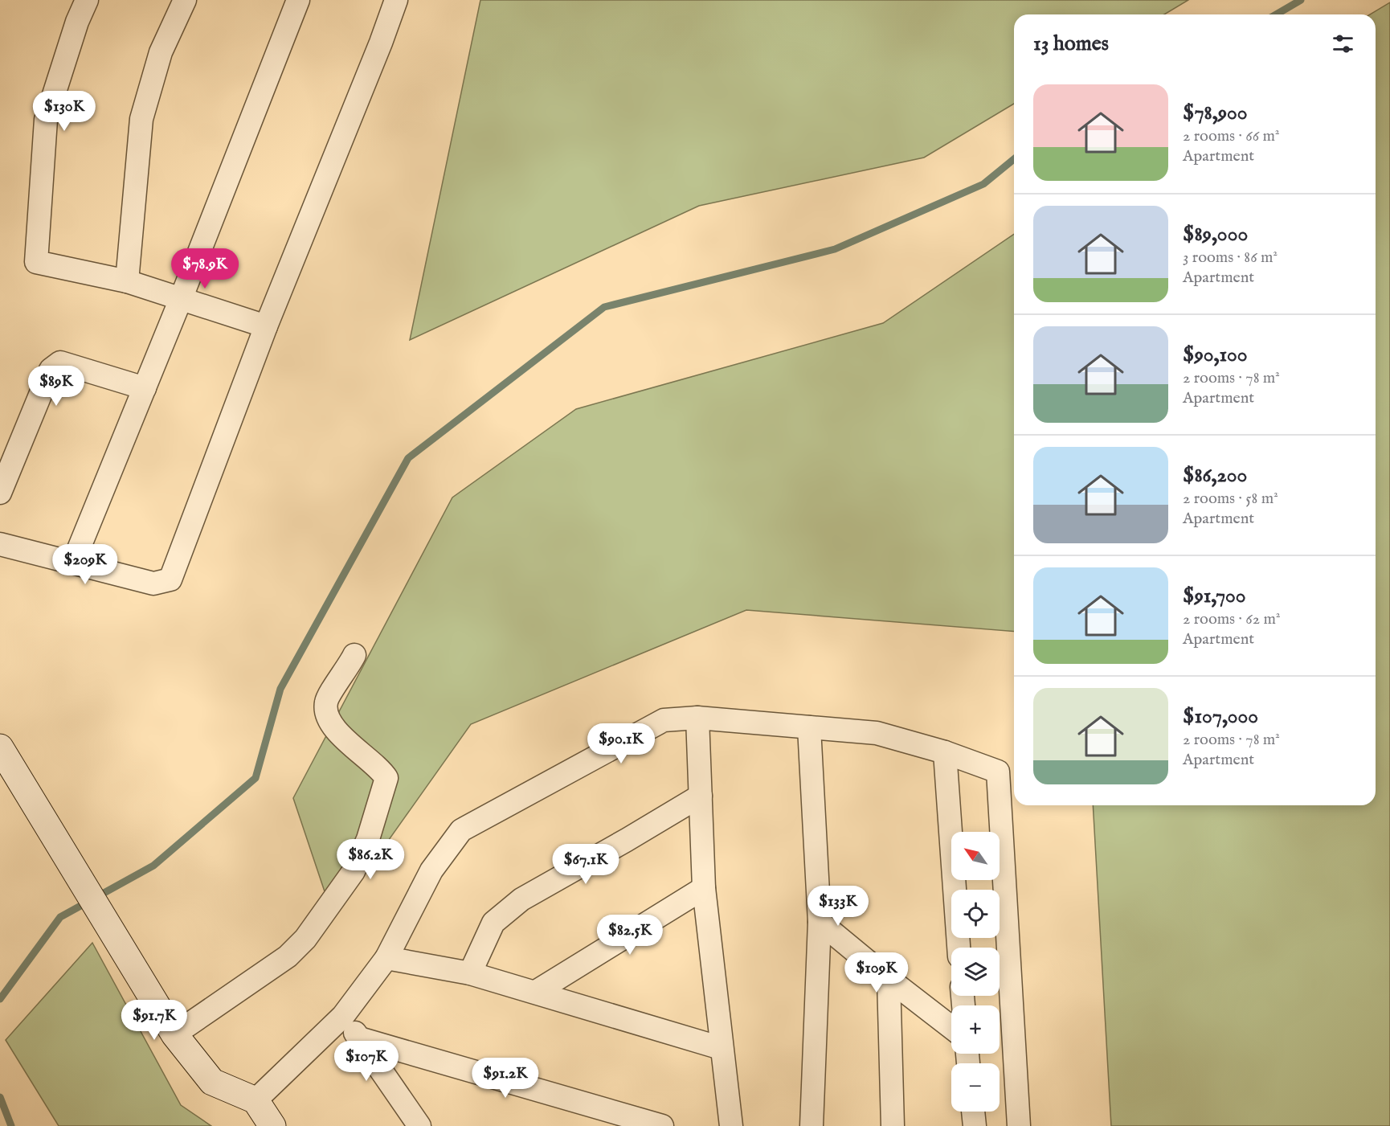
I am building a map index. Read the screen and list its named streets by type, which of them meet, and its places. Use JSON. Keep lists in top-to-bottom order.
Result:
{
  "north": "top left",
  "page": {
    "heading": "13 homes",
    "list": [
      {
        "name": "$78,900",
        "note": "2 rooms · 66 m² · Apartment"
      },
      {
        "name": "$89,000",
        "note": "3 rooms · 86 m² · Apartment"
      },
      {
        "name": "$90,100",
        "note": "2 rooms · 78 m² · Apartment"
      },
      {
        "name": "$86,200",
        "note": "2 rooms · 58 m² · Apartment"
      },
      {
        "name": "$91,700",
        "note": "2 rooms · 62 m² · Apartment"
      },
      {
        "name": "$107,000",
        "note": "2 rooms · 78 m² · Apartment"
      }
    ],
    "price": [
      "$130K",
      "$78.9K",
      "$89K",
      "$209K",
      "$90.1K",
      "$86.2K",
      "$67.1K",
      "$133K",
      "$82.5K",
      "$109K",
      "$91.7K",
      "$107K",
      "$91.2K"
    ],
    "map_buttons": ["+", "−"]
  }
}
